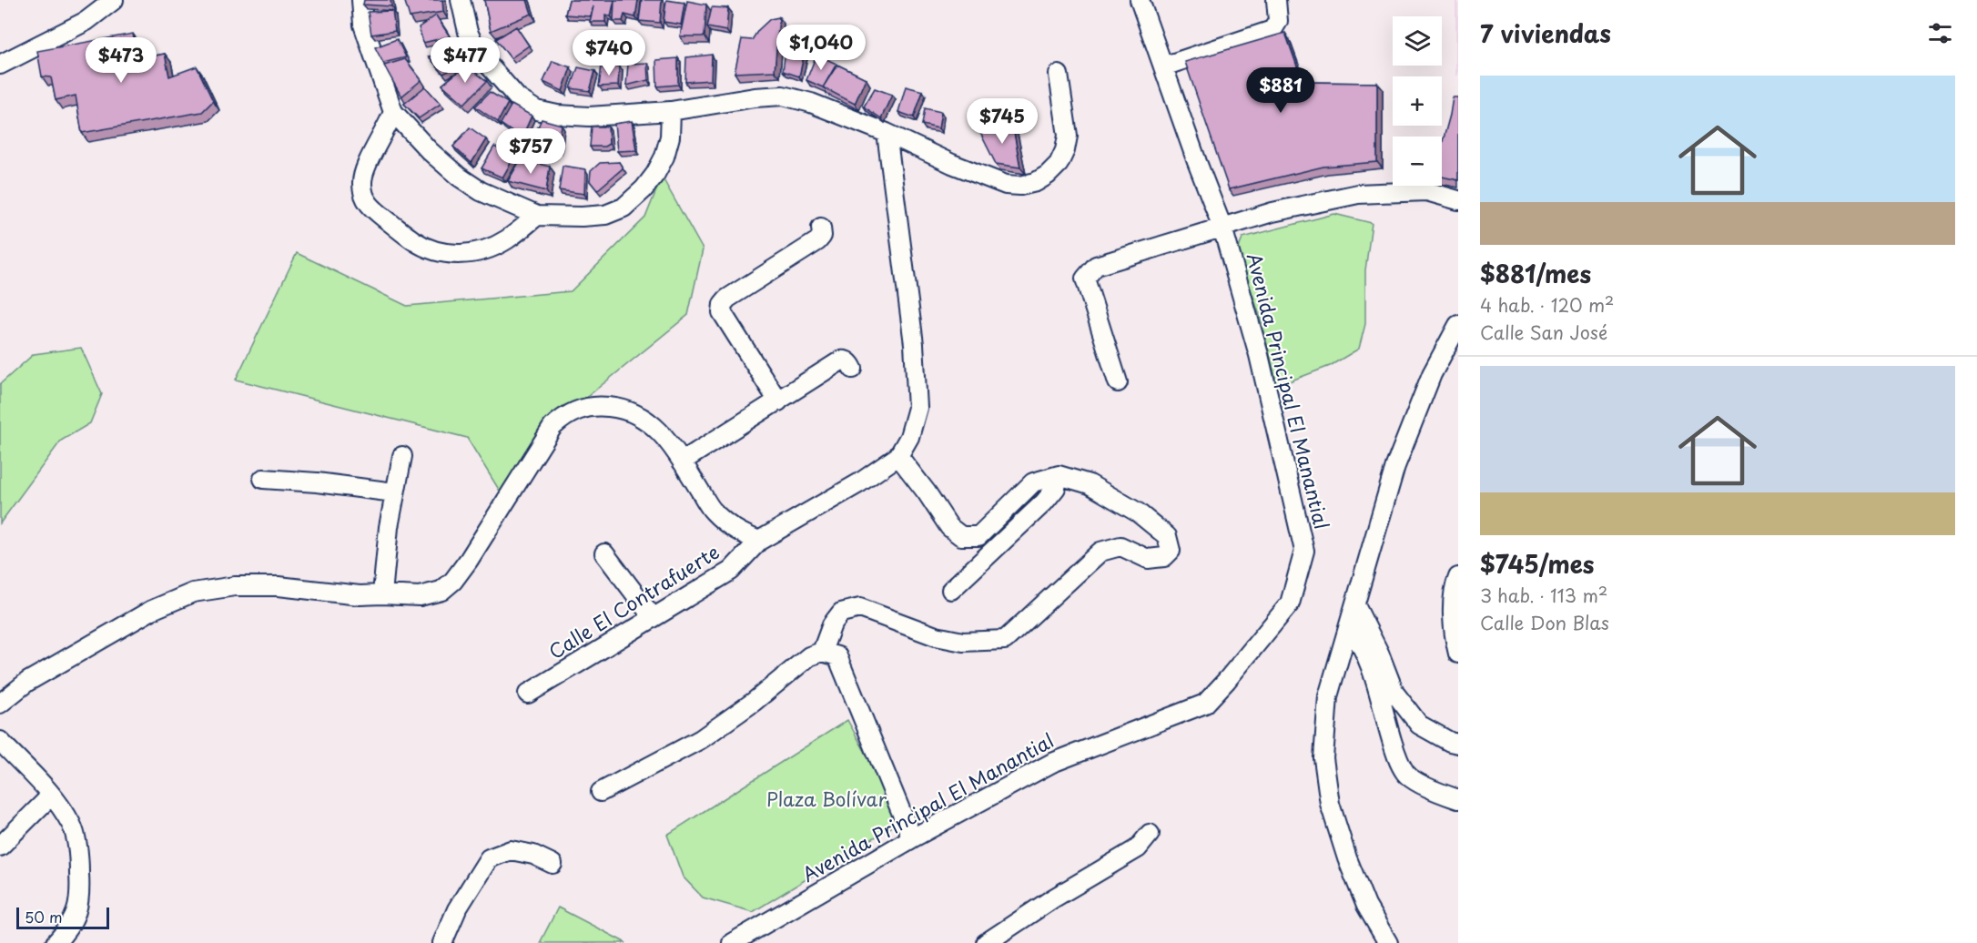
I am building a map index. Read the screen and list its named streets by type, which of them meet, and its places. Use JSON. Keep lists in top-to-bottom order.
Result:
{
  "streets": {
    "street": ["Avenida Principal El Manantial", "Calle El Contrafuerte"]
  },
  "parks": ["Plaza Bolívar"],
  "scale_bar": "50 m",
  "page": {
    "heading": "7 viviendas",
    "map_buttons": ["+", "−"],
    "price": [
      "$1,040",
      "$740",
      "$473",
      "$477",
      "$881",
      "$745",
      "$757"
    ],
    "list": [
      {
        "name": "$881/mes",
        "note": "4 hab. · 120 m² · Calle San José"
      },
      {
        "name": "$745/mes",
        "note": "3 hab. · 113 m² · Calle Don Blas"
      }
    ],
    "scale": "50 m"
  }
}
